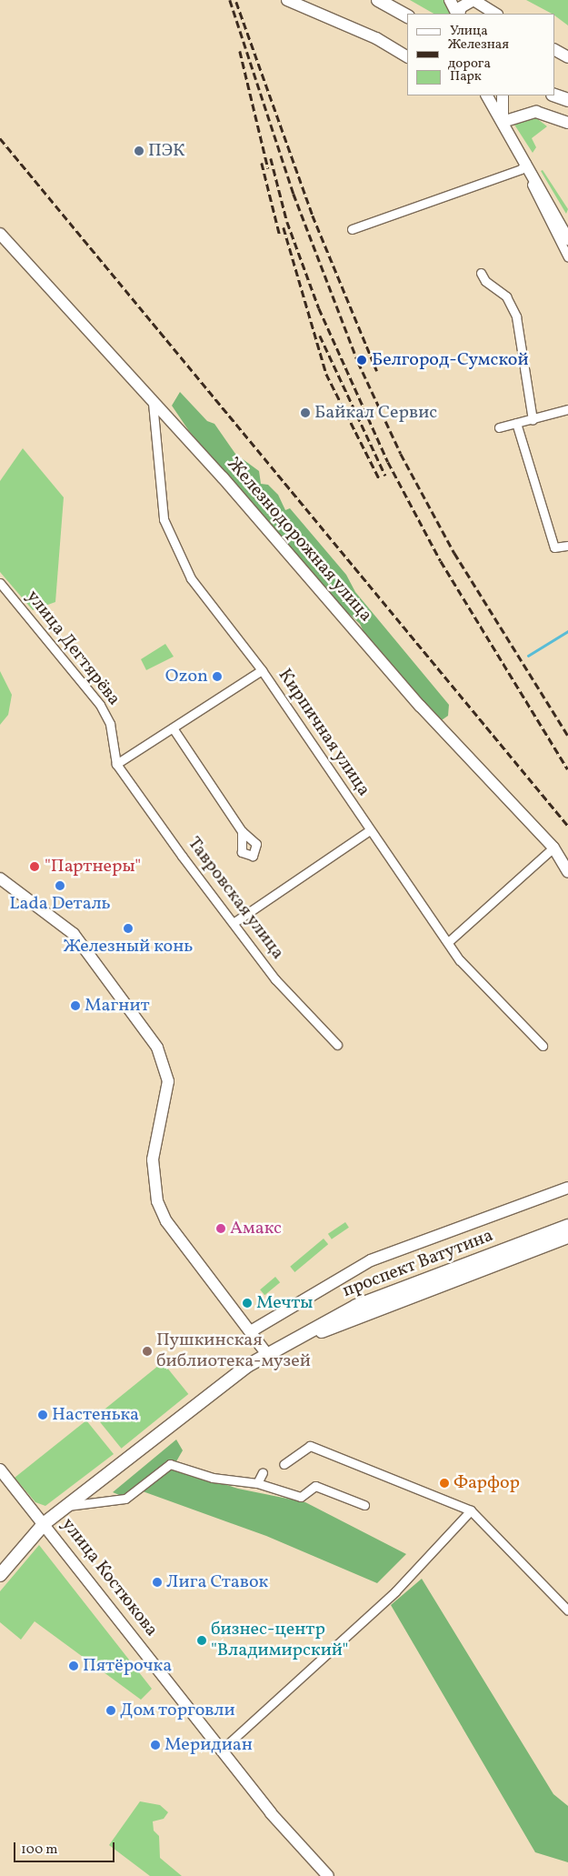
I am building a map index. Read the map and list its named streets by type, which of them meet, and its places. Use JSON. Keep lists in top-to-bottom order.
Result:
{
  "streets": {
    "main road": ["проспект Ватутина"],
    "street": [
      "Железнодорожная улица",
      "улица Дегтярёва",
      "Кирпичная улица",
      "Тавровская улица",
      "улица Костюкова"
    ]
  },
  "crossings": [
    ["Железнодорожная улица", "Кирпичная улица"],
    ["улица Дегтярёва", "Тавровская улица"],
    ["проспект Ватутина", "улица Костюкова"]
  ],
  "places": [
    "ПЭК",
    "Белгород-Сумской",
    "Байкал Сервис",
    "Ozon",
    "\"Партнеры\"",
    "Lada Dеталь",
    "Железный конь",
    "Магнит",
    "Амакс",
    "Мечты",
    "Пушкинская библиотека-музей",
    "Настенька",
    "Фарфор",
    "Лига Ставок",
    "бизнес-центр \"Владимирский\"",
    "Пятёрочка",
    "Дом торговли",
    "Меридиан"
  ],
  "legend": ["Улица", "Железная дорога", "Парк"],
  "scale_bar": "100 m"
}
